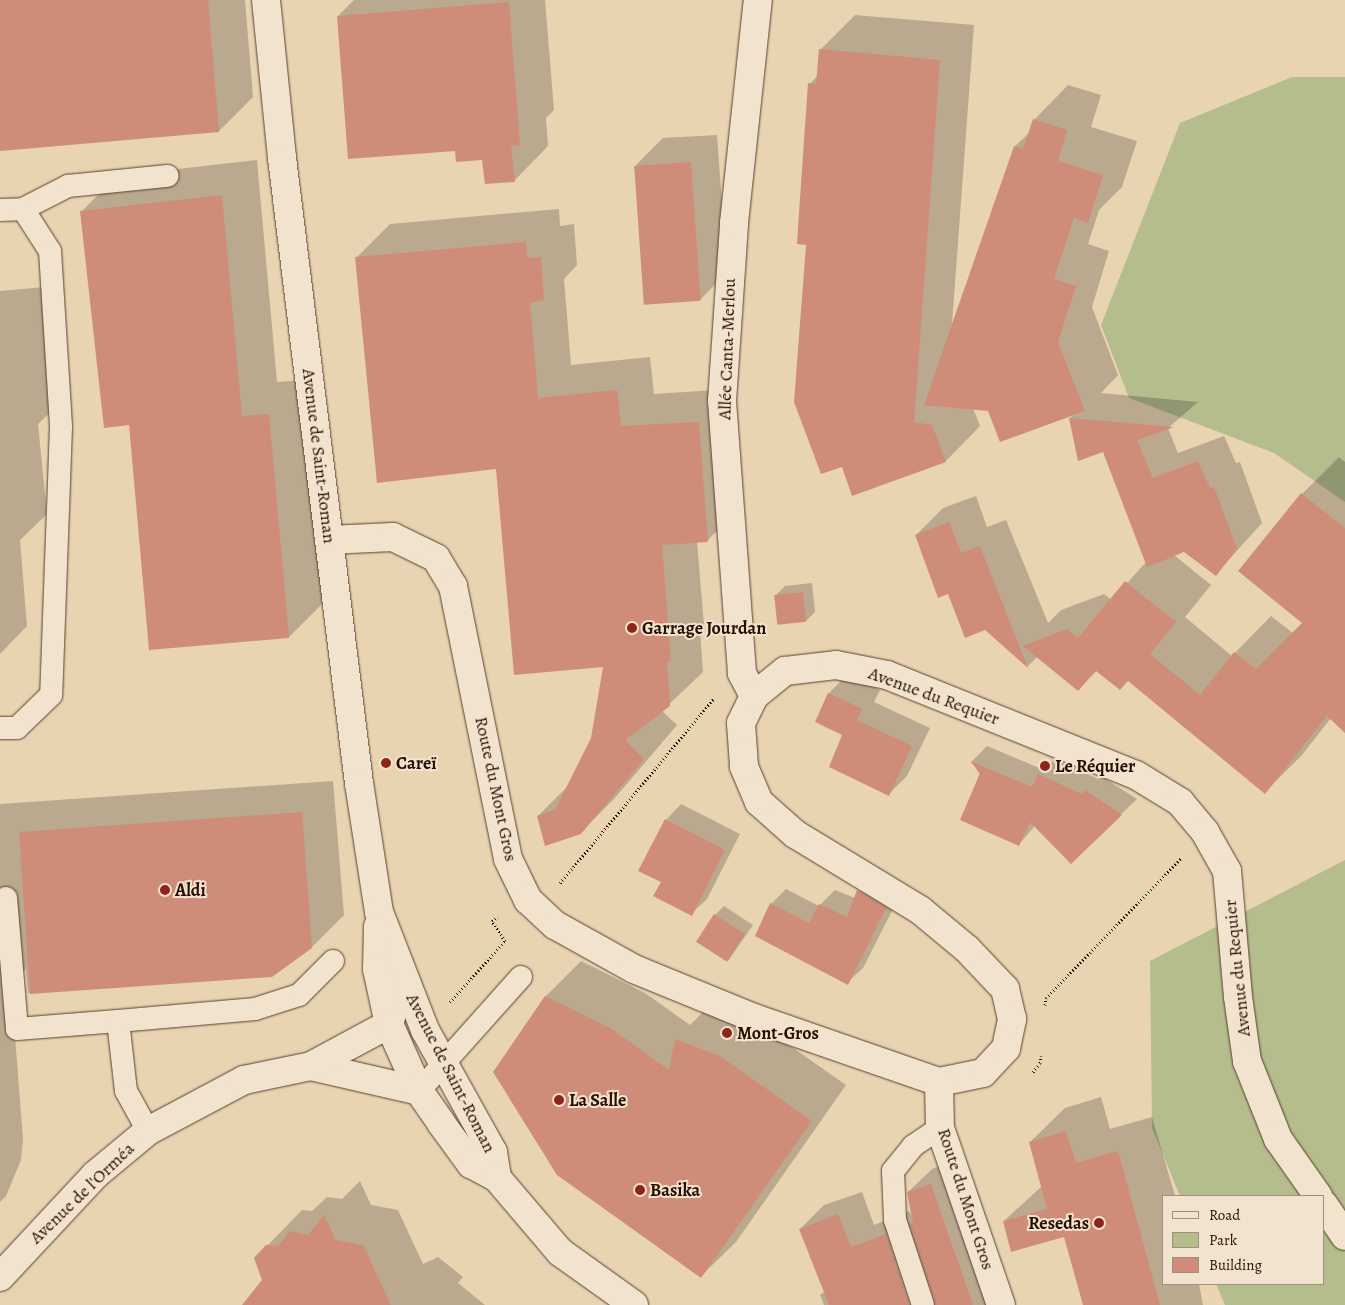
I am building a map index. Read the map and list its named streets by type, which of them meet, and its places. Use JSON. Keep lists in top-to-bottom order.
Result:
{
  "streets": {
    "street": [
      "Allée Canta-Merlou",
      "Avenue de Saint-Roman",
      "Avenue du Requier",
      "Route du Mont Gros",
      "Avenue de l'Orméa"
    ]
  },
  "crossings": [
    ["Allée Canta-Merlou", "Avenue du Requier"],
    ["Avenue de Saint-Roman", "Route du Mont Gros"],
    ["Avenue de Saint-Roman", "Avenue de l'Orméa"],
    ["Avenue du Requier", "Route du Mont Gros"]
  ],
  "places": [
    "Garrage Jourdan",
    "Careï",
    "Le Réquier",
    "Aldi",
    "Mont-Gros",
    "La Salle",
    "Basika",
    "Resedas"
  ],
  "legend": ["Road", "Park", "Building"]
}
